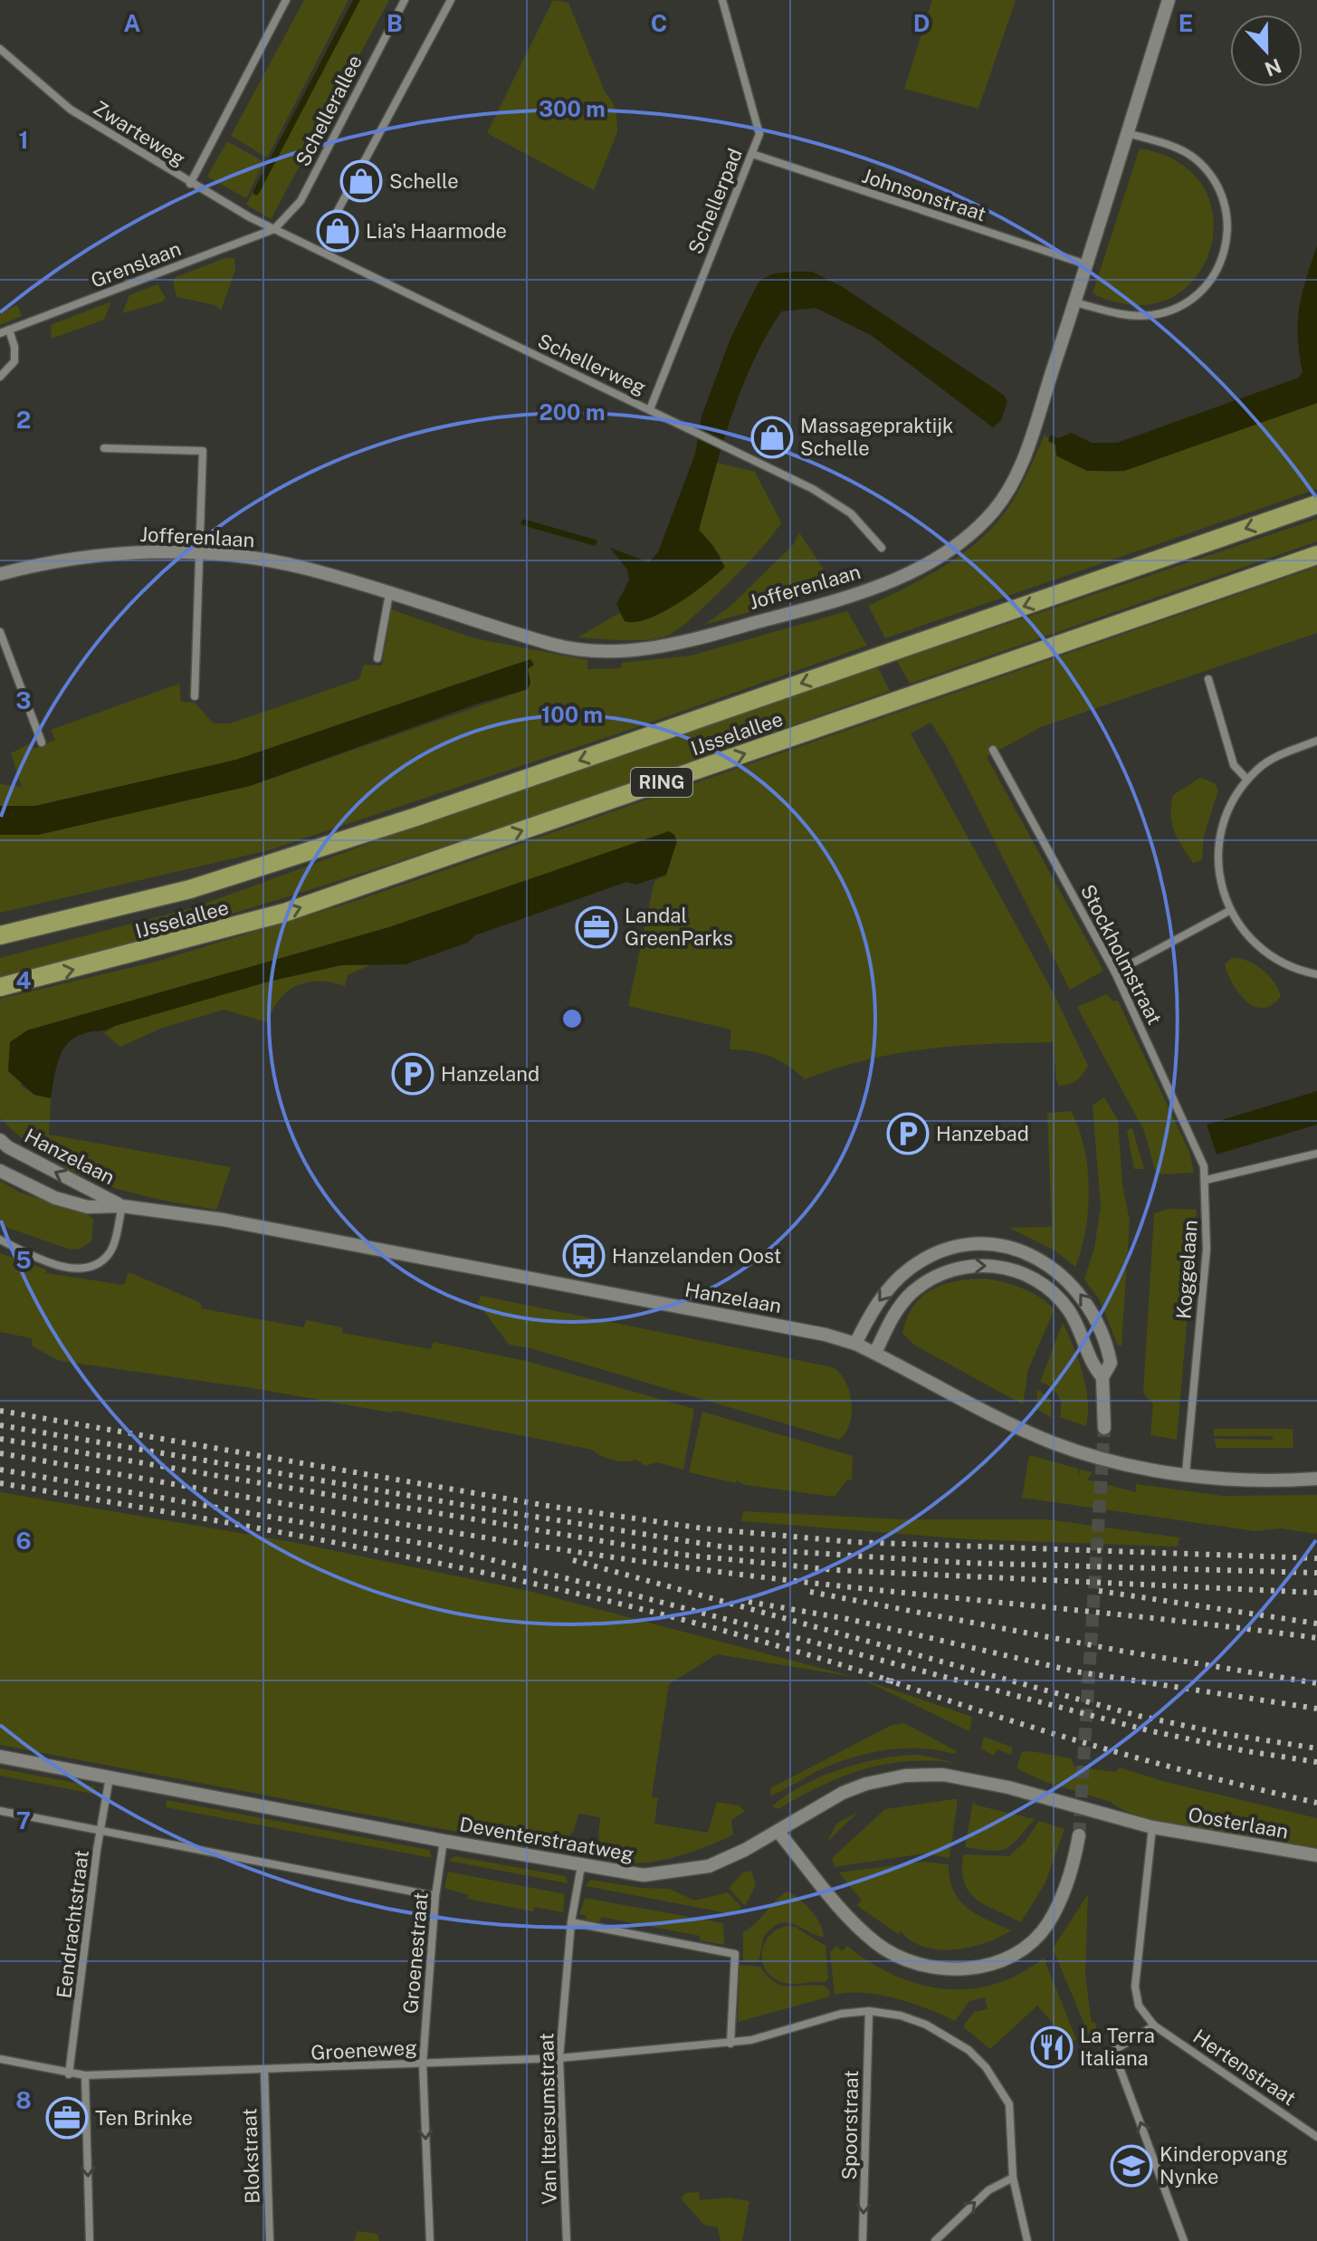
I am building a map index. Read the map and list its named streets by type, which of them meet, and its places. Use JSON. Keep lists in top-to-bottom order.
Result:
{
  "streets": {
    "main road": ["IJsselallee", "RING"],
    "street": [
      "Schellerallee",
      "Zwarteweg",
      "Johnsonstraat",
      "Schellerpad",
      "Grenslaan",
      "Schellerweg",
      "Jofferenlaan",
      "Stockholmstraat",
      "Hanzelaan",
      "Koggelaan",
      "Oosterlaan",
      "Deventerstraatweg",
      "Eendrachtstraat",
      "Groenestraat",
      "Groeneweg",
      "Hertenstraat",
      "Van Ittersumstraat",
      "Spoorstraat",
      "Blokstraat"
    ]
  },
  "crossings": [
    ["Schellerallee", "Zwarteweg"],
    ["Schellerallee", "Grenslaan"],
    ["Schellerallee", "Schellerweg"],
    ["Zwarteweg", "Grenslaan"],
    ["Zwarteweg", "Schellerweg"],
    ["Johnsonstraat", "Schellerpad"],
    ["Johnsonstraat", "Jofferenlaan"],
    ["Schellerpad", "Schellerweg"],
    ["Grenslaan", "Schellerweg"],
    ["Stockholmstraat", "Koggelaan"],
    ["Hanzelaan", "Koggelaan"],
    ["Oosterlaan", "Deventerstraatweg"],
    ["Deventerstraatweg", "Eendrachtstraat"],
    ["Deventerstraatweg", "Groenestraat"],
    ["Deventerstraatweg", "Van Ittersumstraat"],
    ["Eendrachtstraat", "Groeneweg"],
    ["Groenestraat", "Groeneweg"],
    ["Groeneweg", "Van Ittersumstraat"],
    ["Groeneweg", "Spoorstraat"],
    ["Groeneweg", "Blokstraat"]
  ],
  "one_way": ["Groenestraat", "Spoorstraat"],
  "places": {
    "shop": ["Schelle", "Lia's Haarmode", "Massagepraktijk Schelle"],
    "office": ["Landal GreenParks", "Ten Brinke"],
    "parking": ["Hanzeland", "Hanzebad"],
    "bus stop": ["Hanzelanden Oost"],
    "restaurant": ["La Terra Italiana"],
    "school or university": ["Kinderopvang Nynke"]
  },
  "north": "bottom",
  "grid": {
    "columns": [
      "A",
      "B",
      "C",
      "D",
      "E"
    ],
    "rows": [
      "1",
      "2",
      "3",
      "4",
      "5",
      "6",
      "7",
      "8"
    ]
  },
  "rings": ["300 m", "200 m", "100 m"]
}
